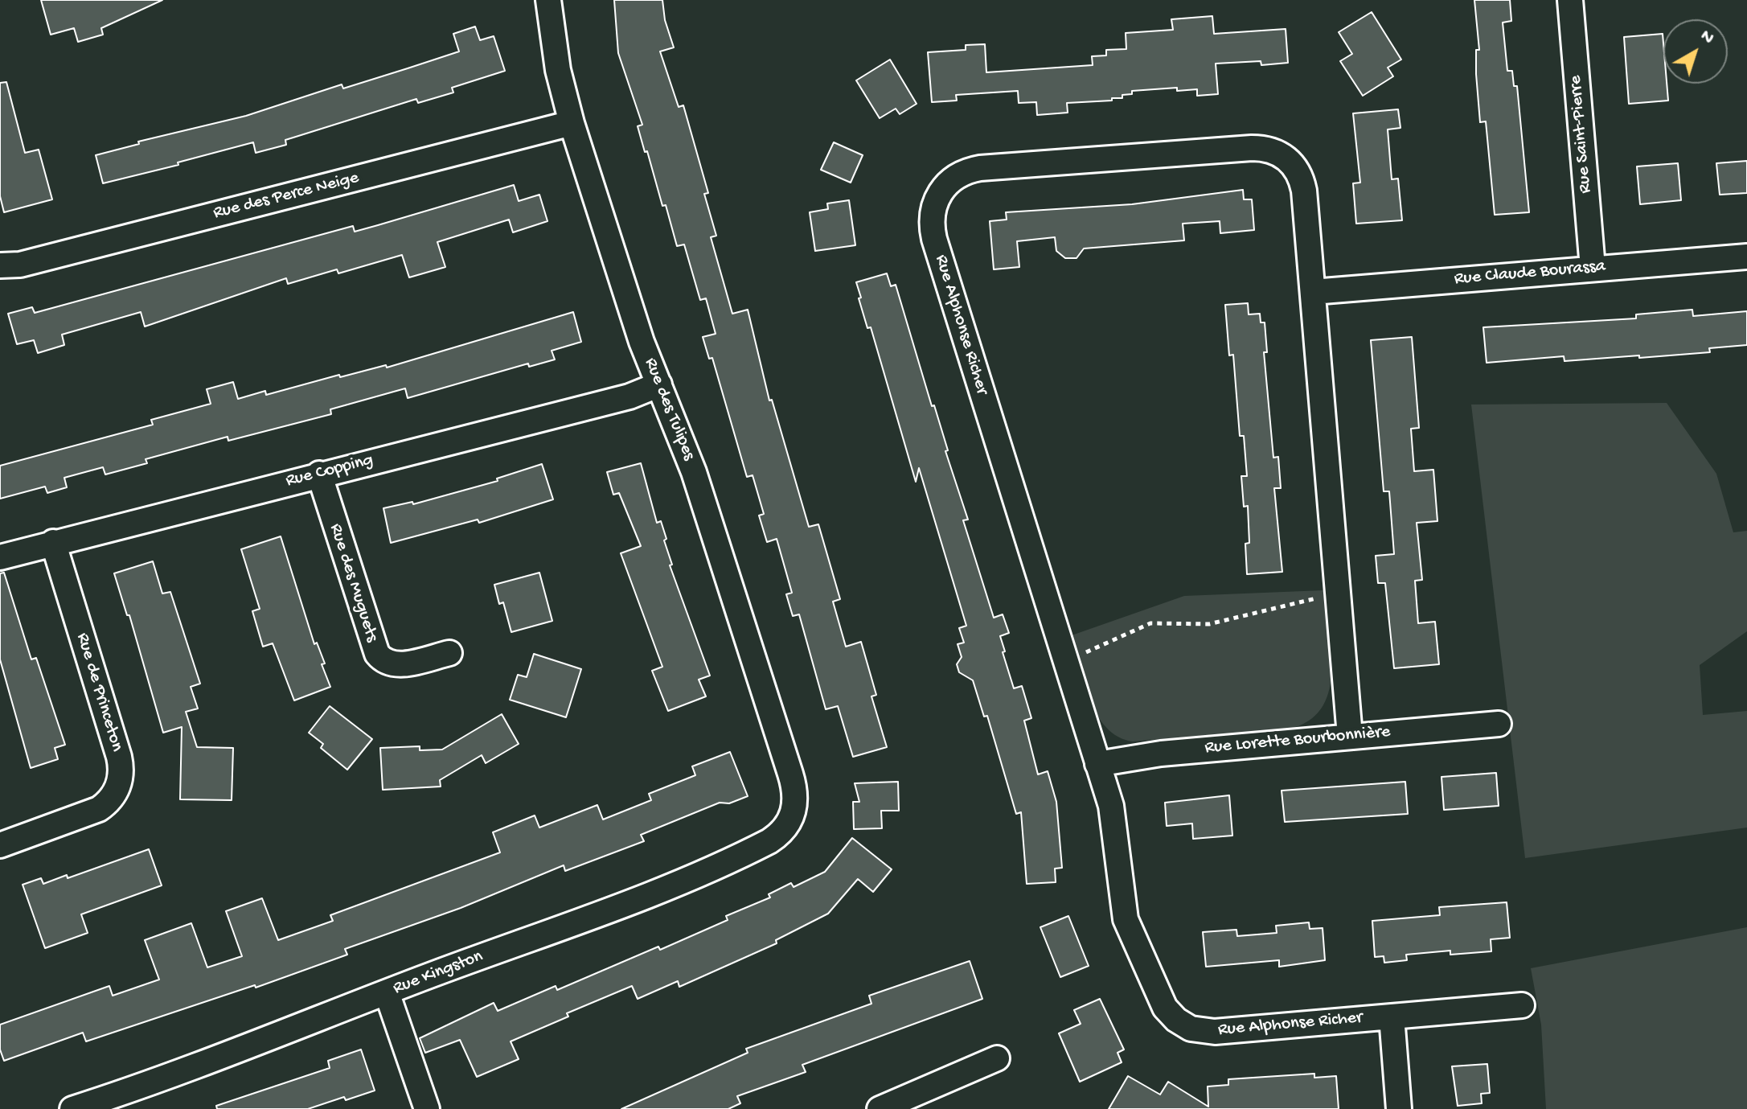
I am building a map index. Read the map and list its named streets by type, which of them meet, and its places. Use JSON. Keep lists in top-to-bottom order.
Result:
{
  "streets": {
    "street": [
      "Rue Saint-Pierre",
      "Rue des Perce Neige",
      "Rue Claude Bourassa",
      "Rue Alphonse Richer",
      "Rue des Tulipes",
      "Rue Copping",
      "Rue des Muguets",
      "Rue de Princeton",
      "Rue Lorette Bourbonnière",
      "Rue Kingston"
    ]
  },
  "crossings": [
    ["Rue Saint-Pierre", "Rue Claude Bourassa"],
    ["Rue des Perce Neige", "Rue des Tulipes"],
    ["Rue Claude Bourassa", "Rue Alphonse Richer"],
    ["Rue Alphonse Richer", "Rue Lorette Bourbonnière"],
    ["Rue des Tulipes", "Rue Copping"],
    ["Rue des Tulipes", "Rue Kingston"],
    ["Rue Copping", "Rue des Muguets"],
    ["Rue Copping", "Rue de Princeton"]
  ],
  "north": "top right"
}
